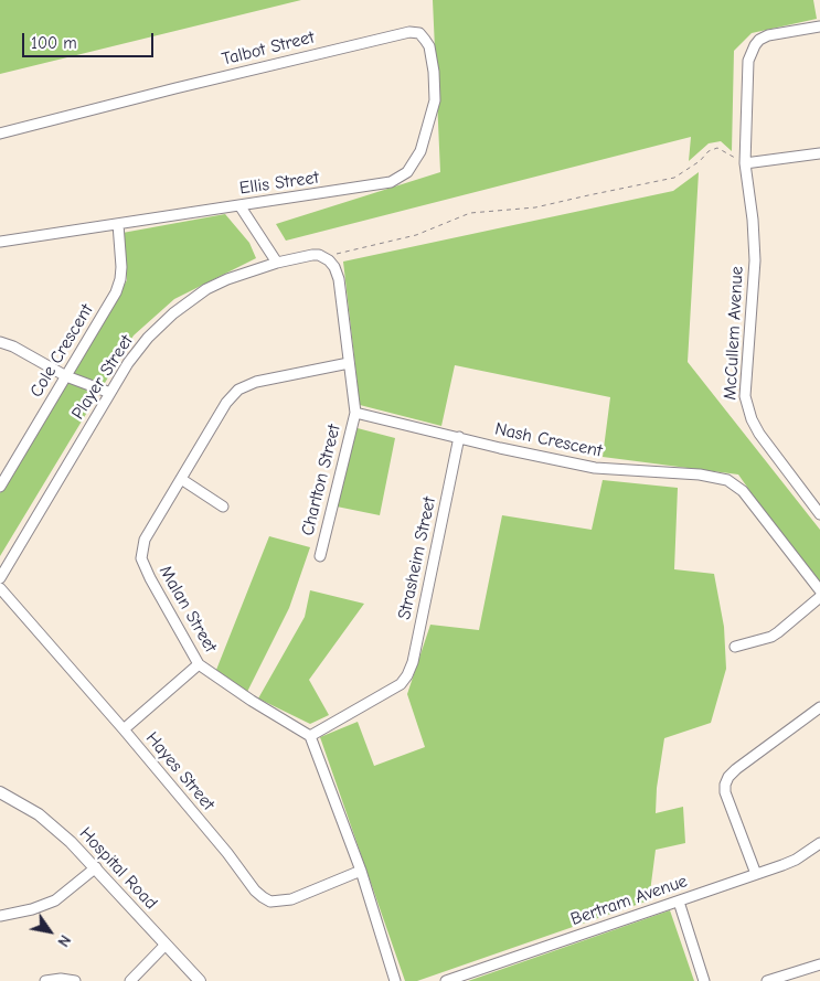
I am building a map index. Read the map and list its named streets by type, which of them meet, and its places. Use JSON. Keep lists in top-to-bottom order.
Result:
{
  "streets": {
    "main road": ["Hospital Road"],
    "street": [
      "Talbot Street",
      "Ellis Street",
      "McCullem Avenue",
      "Cole Crescent",
      "Player Street",
      "Nash Crescent",
      "Charlton Street",
      "Strasheim Street",
      "Malan Street",
      "Hayes Street",
      "Bertram Avenue"
    ]
  },
  "crossings": [
    ["Talbot Street", "Ellis Street"],
    ["Ellis Street", "Cole Crescent"],
    ["Nash Crescent", "Charlton Street"],
    ["Nash Crescent", "Strasheim Street"],
    ["Strasheim Street", "Malan Street"]
  ],
  "scale_bar": "100 m",
  "north": "bottom right"
}
